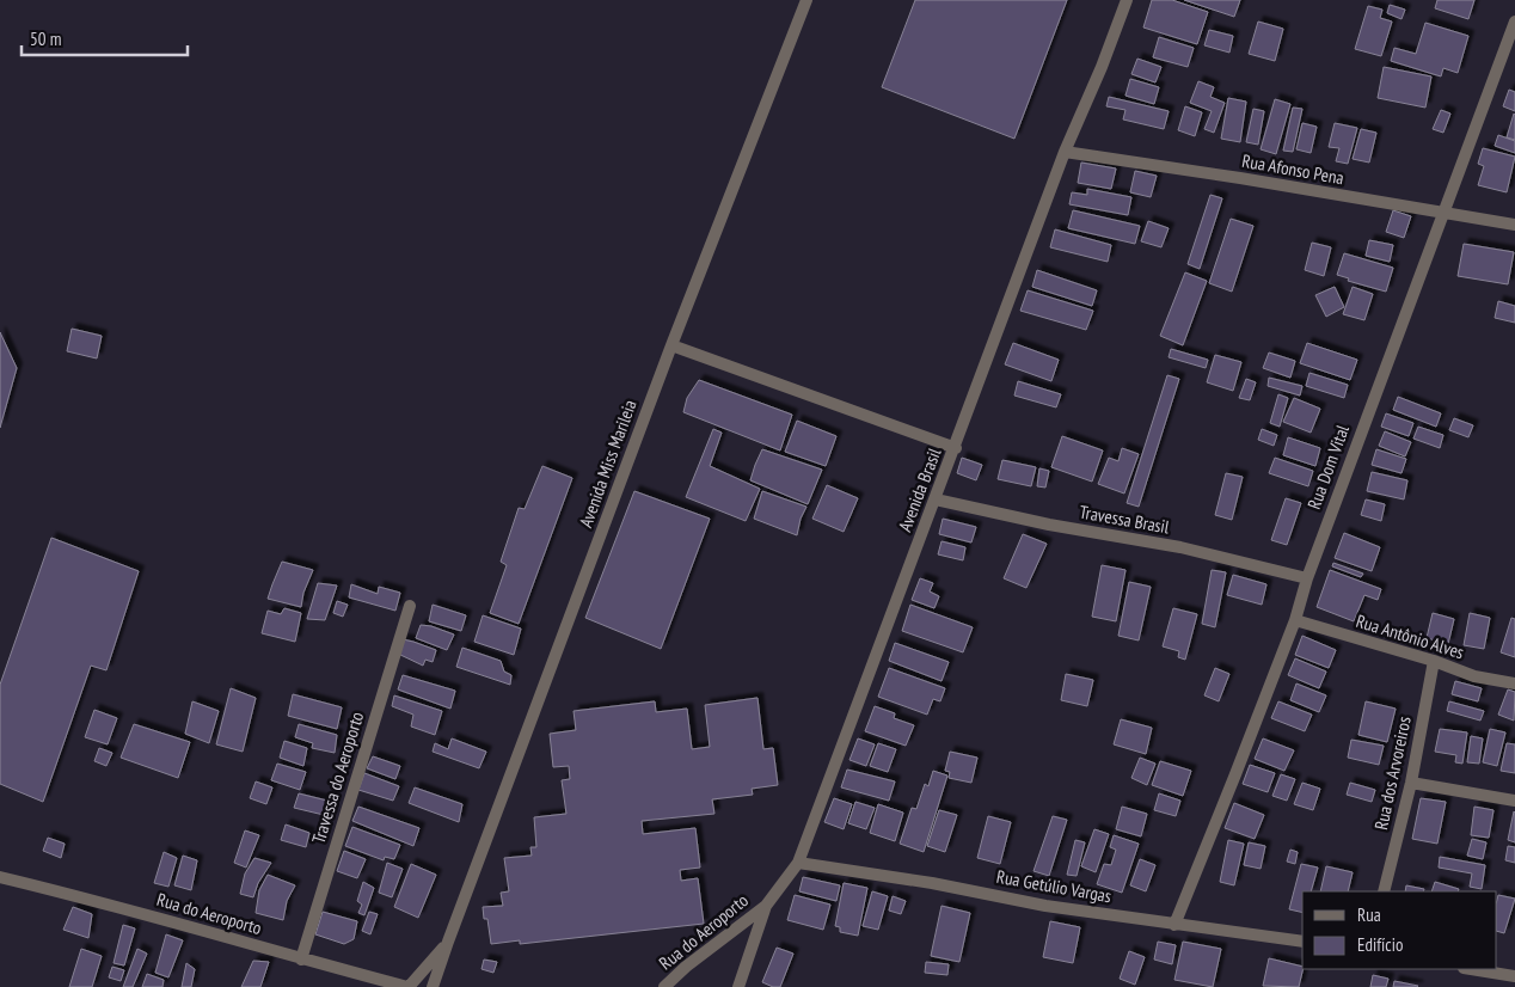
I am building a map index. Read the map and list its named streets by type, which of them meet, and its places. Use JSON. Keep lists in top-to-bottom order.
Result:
{
  "streets": {
    "street": [
      "Rua Afonso Pena",
      "Avenida Miss Marileia",
      "Rua Dom Vital",
      "Avenida Brasil",
      "Travessa Brasil",
      "Rua Antônio Alves",
      "Rua dos Arvoreiros",
      "Travessa do Aeroporto",
      "Rua Getúlio Vargas",
      "Rua do Aeroporto"
    ]
  },
  "crossings": [
    ["Rua Afonso Pena", "Rua Dom Vital"],
    ["Rua Afonso Pena", "Avenida Brasil"],
    ["Avenida Miss Marileia", "Rua do Aeroporto"],
    ["Rua Dom Vital", "Travessa Brasil"],
    ["Rua Dom Vital", "Rua Antônio Alves"],
    ["Rua Dom Vital", "Rua Getúlio Vargas"],
    ["Avenida Brasil", "Travessa Brasil"],
    ["Avenida Brasil", "Rua Getúlio Vargas"],
    ["Avenida Brasil", "Rua do Aeroporto"],
    ["Rua Antônio Alves", "Rua dos Arvoreiros"],
    ["Travessa do Aeroporto", "Rua do Aeroporto"]
  ],
  "legend": ["Rua", "Edifício"],
  "scale_bar": "50 m"
}
